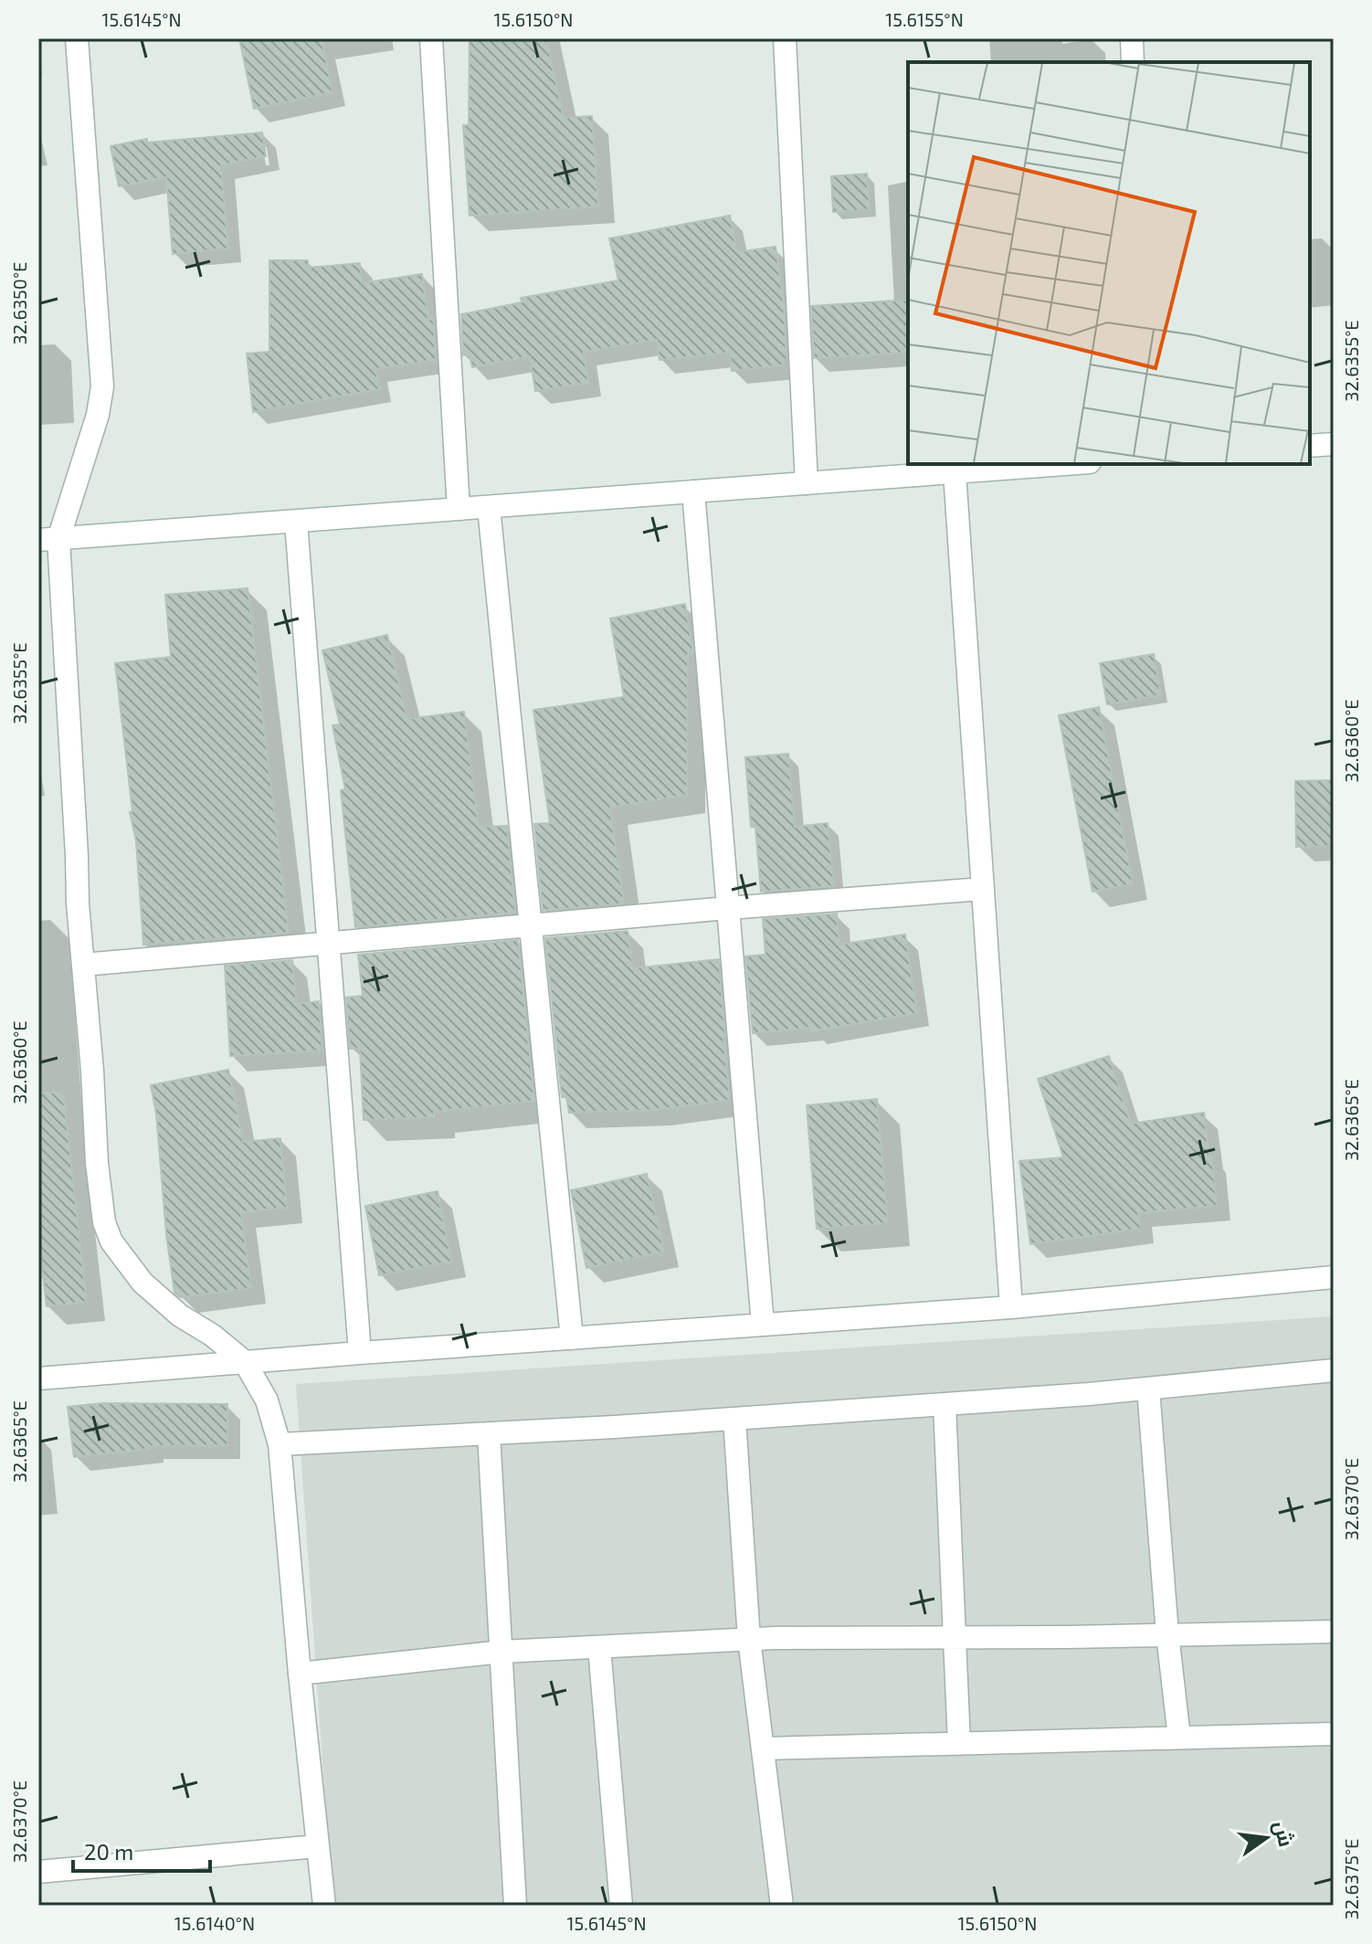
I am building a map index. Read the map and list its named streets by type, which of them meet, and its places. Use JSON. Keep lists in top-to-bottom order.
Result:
{
  "scale_bar": "20 m",
  "north": "right",
  "coordinates": [
    "15.6145°N",
    "15.6150°N",
    "15.6155°N",
    "32.6350°E",
    "32.6355°E",
    "32.6360°E",
    "32.6365°E",
    "32.6370°E",
    "32.6375°E",
    "15.6140°N"
  ]
}
